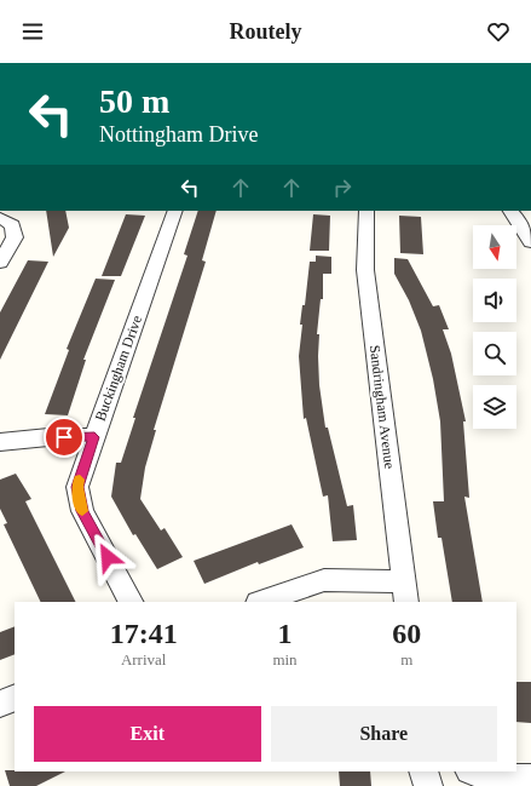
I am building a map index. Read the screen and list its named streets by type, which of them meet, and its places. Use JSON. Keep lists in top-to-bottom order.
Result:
{
  "streets": {
    "street": ["Buckingham Drive", "Sandringham Avenue"]
  },
  "north": "bottom",
  "page": {
    "header": "Routely",
    "turn": ["50 m", "Nottingham Drive"],
    "eta": [
      "17:41",
      "Arrival",
      "1",
      "min",
      "60",
      "m"
    ],
    "buttons": ["Exit", "Share"]
  }
}
